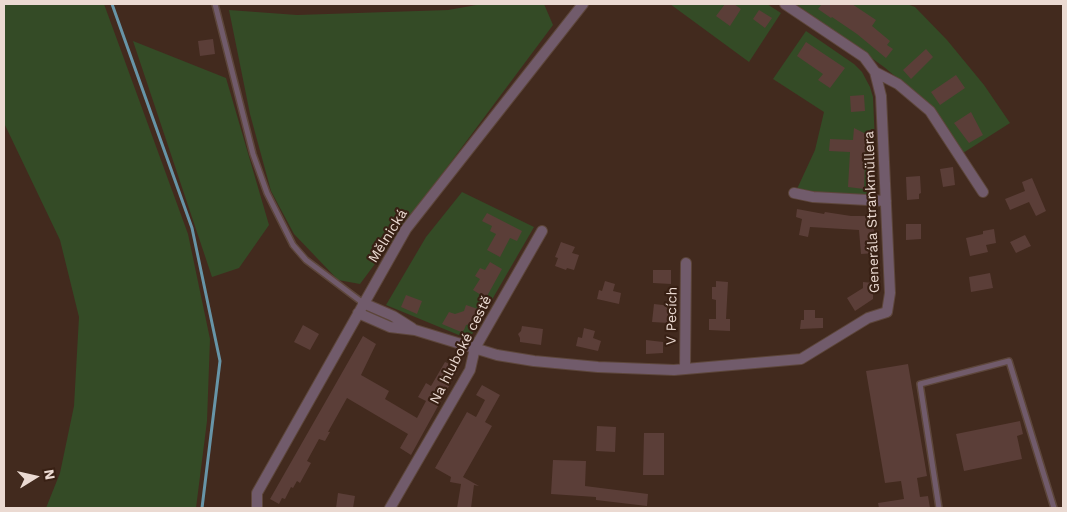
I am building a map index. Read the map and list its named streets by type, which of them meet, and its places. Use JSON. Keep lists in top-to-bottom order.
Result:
{
  "streets": {
    "street": [
      "Generála Strankmüllera",
      "Mělnická",
      "V Pecích",
      "Na hluboké cestě"
    ]
  },
  "crossings": [
    ["Generála Strankmüllera", "Mělnická"],
    ["Generála Strankmüllera", "V Pecích"],
    ["Generála Strankmüllera", "Na hluboké cestě"]
  ],
  "north": "right"
}
